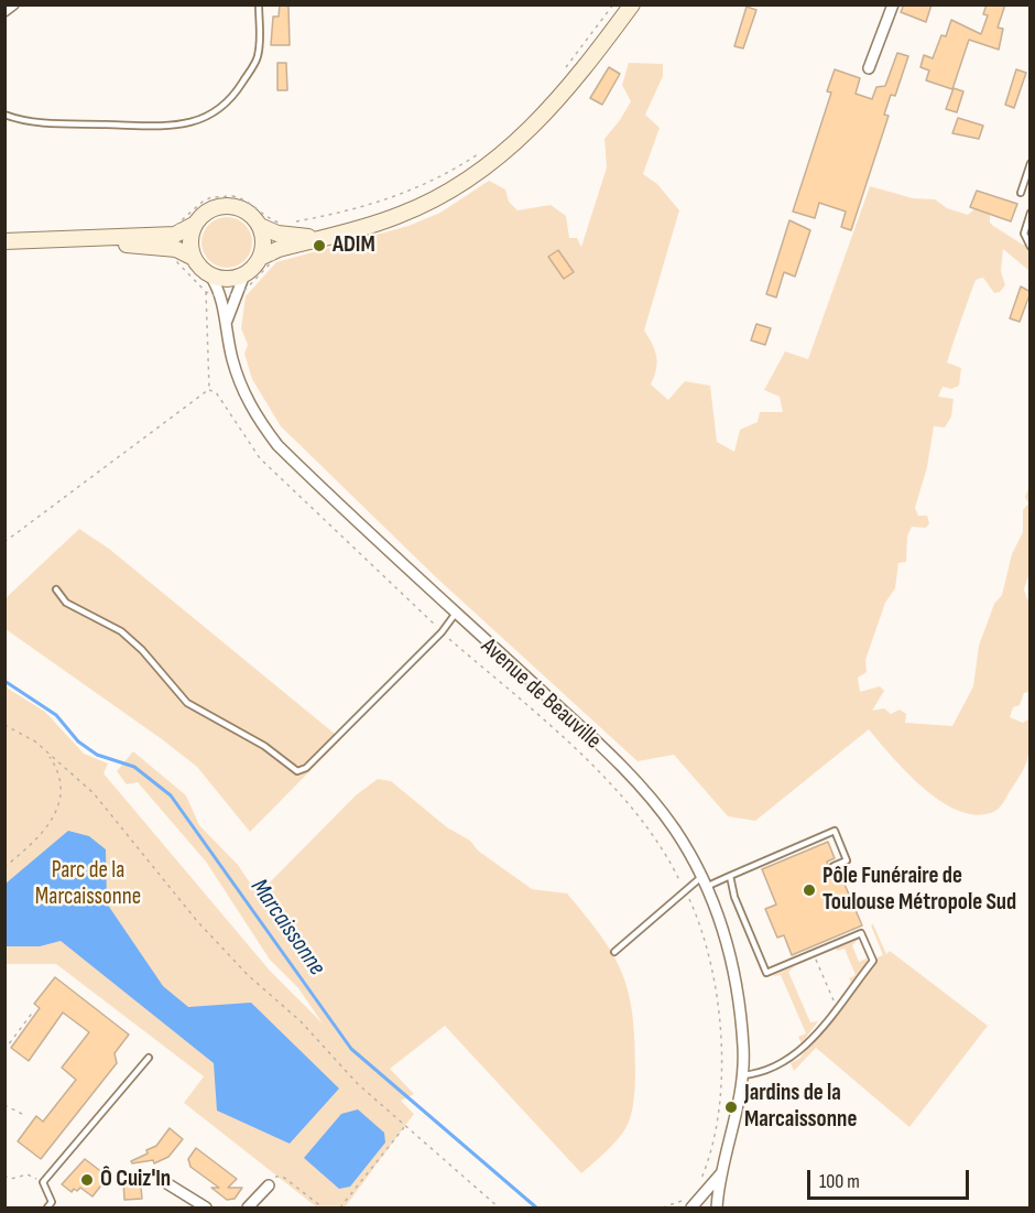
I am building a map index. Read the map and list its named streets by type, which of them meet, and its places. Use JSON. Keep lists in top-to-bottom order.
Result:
{
  "streets": {
    "street": ["Avenue de Beauville"]
  },
  "water": ["Marcaissonne"],
  "parks": ["Parc de la Marcaissonne"],
  "places": [
    "ADIM",
    "Pôle Funéraire de Toulouse Métropole Sud",
    "Jardins de la Marcaissonne",
    "Ô Cuiz'In"
  ],
  "scale_bar": "100 m"
}
